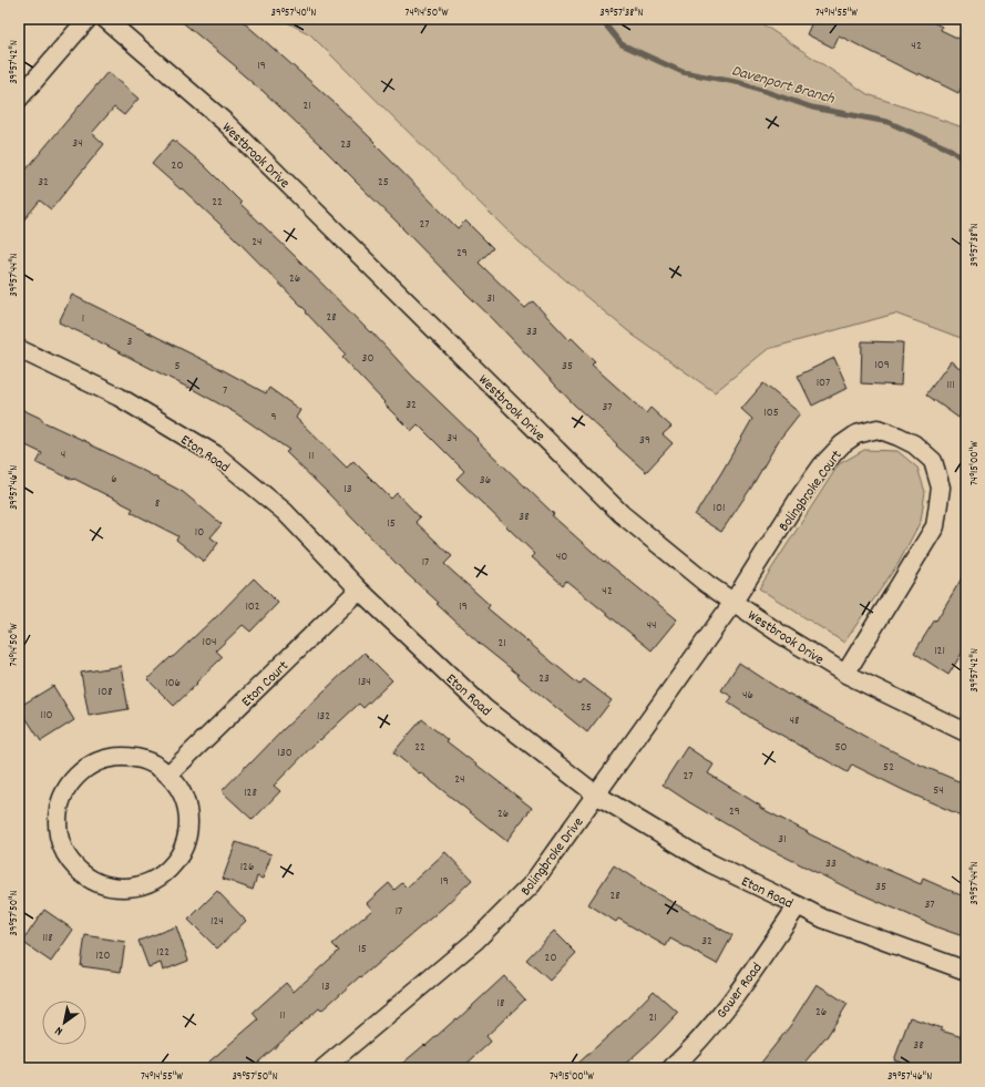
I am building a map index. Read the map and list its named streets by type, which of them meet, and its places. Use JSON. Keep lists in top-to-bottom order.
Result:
{
  "streets": {
    "street": [
      "Westbrook Drive",
      "Eton Road",
      "Bolingbroke Court",
      "Eton Court",
      "Bolingbroke Drive",
      "Gower Road"
    ]
  },
  "crossings": [
    ["Westbrook Drive", "Bolingbroke Court"],
    ["Westbrook Drive", "Bolingbroke Drive"],
    ["Eton Road", "Eton Court"],
    ["Eton Road", "Bolingbroke Drive"],
    ["Eton Road", "Gower Road"],
    ["Bolingbroke Court", "Bolingbroke Drive"]
  ],
  "water": ["Davenport Branch"],
  "house_numbers": [
    "42",
    "19",
    "21",
    "34",
    "23",
    "20",
    "32",
    "25",
    "22",
    "27",
    "24",
    "29",
    "26",
    "31",
    "28",
    "1",
    "33",
    "3",
    "30",
    "109",
    "5",
    "35",
    "107",
    "111",
    "7",
    "32",
    "37",
    "105",
    "9",
    "34",
    "39",
    "4",
    "11",
    "6",
    "36",
    "13",
    "8",
    "101",
    "38",
    "15",
    "10",
    "40",
    "17",
    "42",
    "102",
    "19",
    "44",
    "104",
    "21",
    "121",
    "23",
    "134",
    "106",
    "108",
    "46",
    "25",
    "110",
    "132",
    "48",
    "22",
    "50",
    "130",
    "52",
    "27",
    "24",
    "54",
    "128",
    "29",
    "26",
    "31",
    "33",
    "126",
    "19",
    "35",
    "28",
    "37",
    "17",
    "124",
    "118",
    "32",
    "15",
    "122",
    "120",
    "20",
    "13",
    "18",
    "26",
    "11",
    "21",
    "38"
  ],
  "north": "bottom left",
  "coordinates": [
    "39°57'40\"N",
    "74°14'50\"W",
    "39°57'38\"N",
    "74°14'55\"W",
    "39°57'42\"N",
    "39°57'44\"N",
    "74°15'00\"W",
    "39°57'46\"N",
    "39°57'50\"N"
  ]
}
